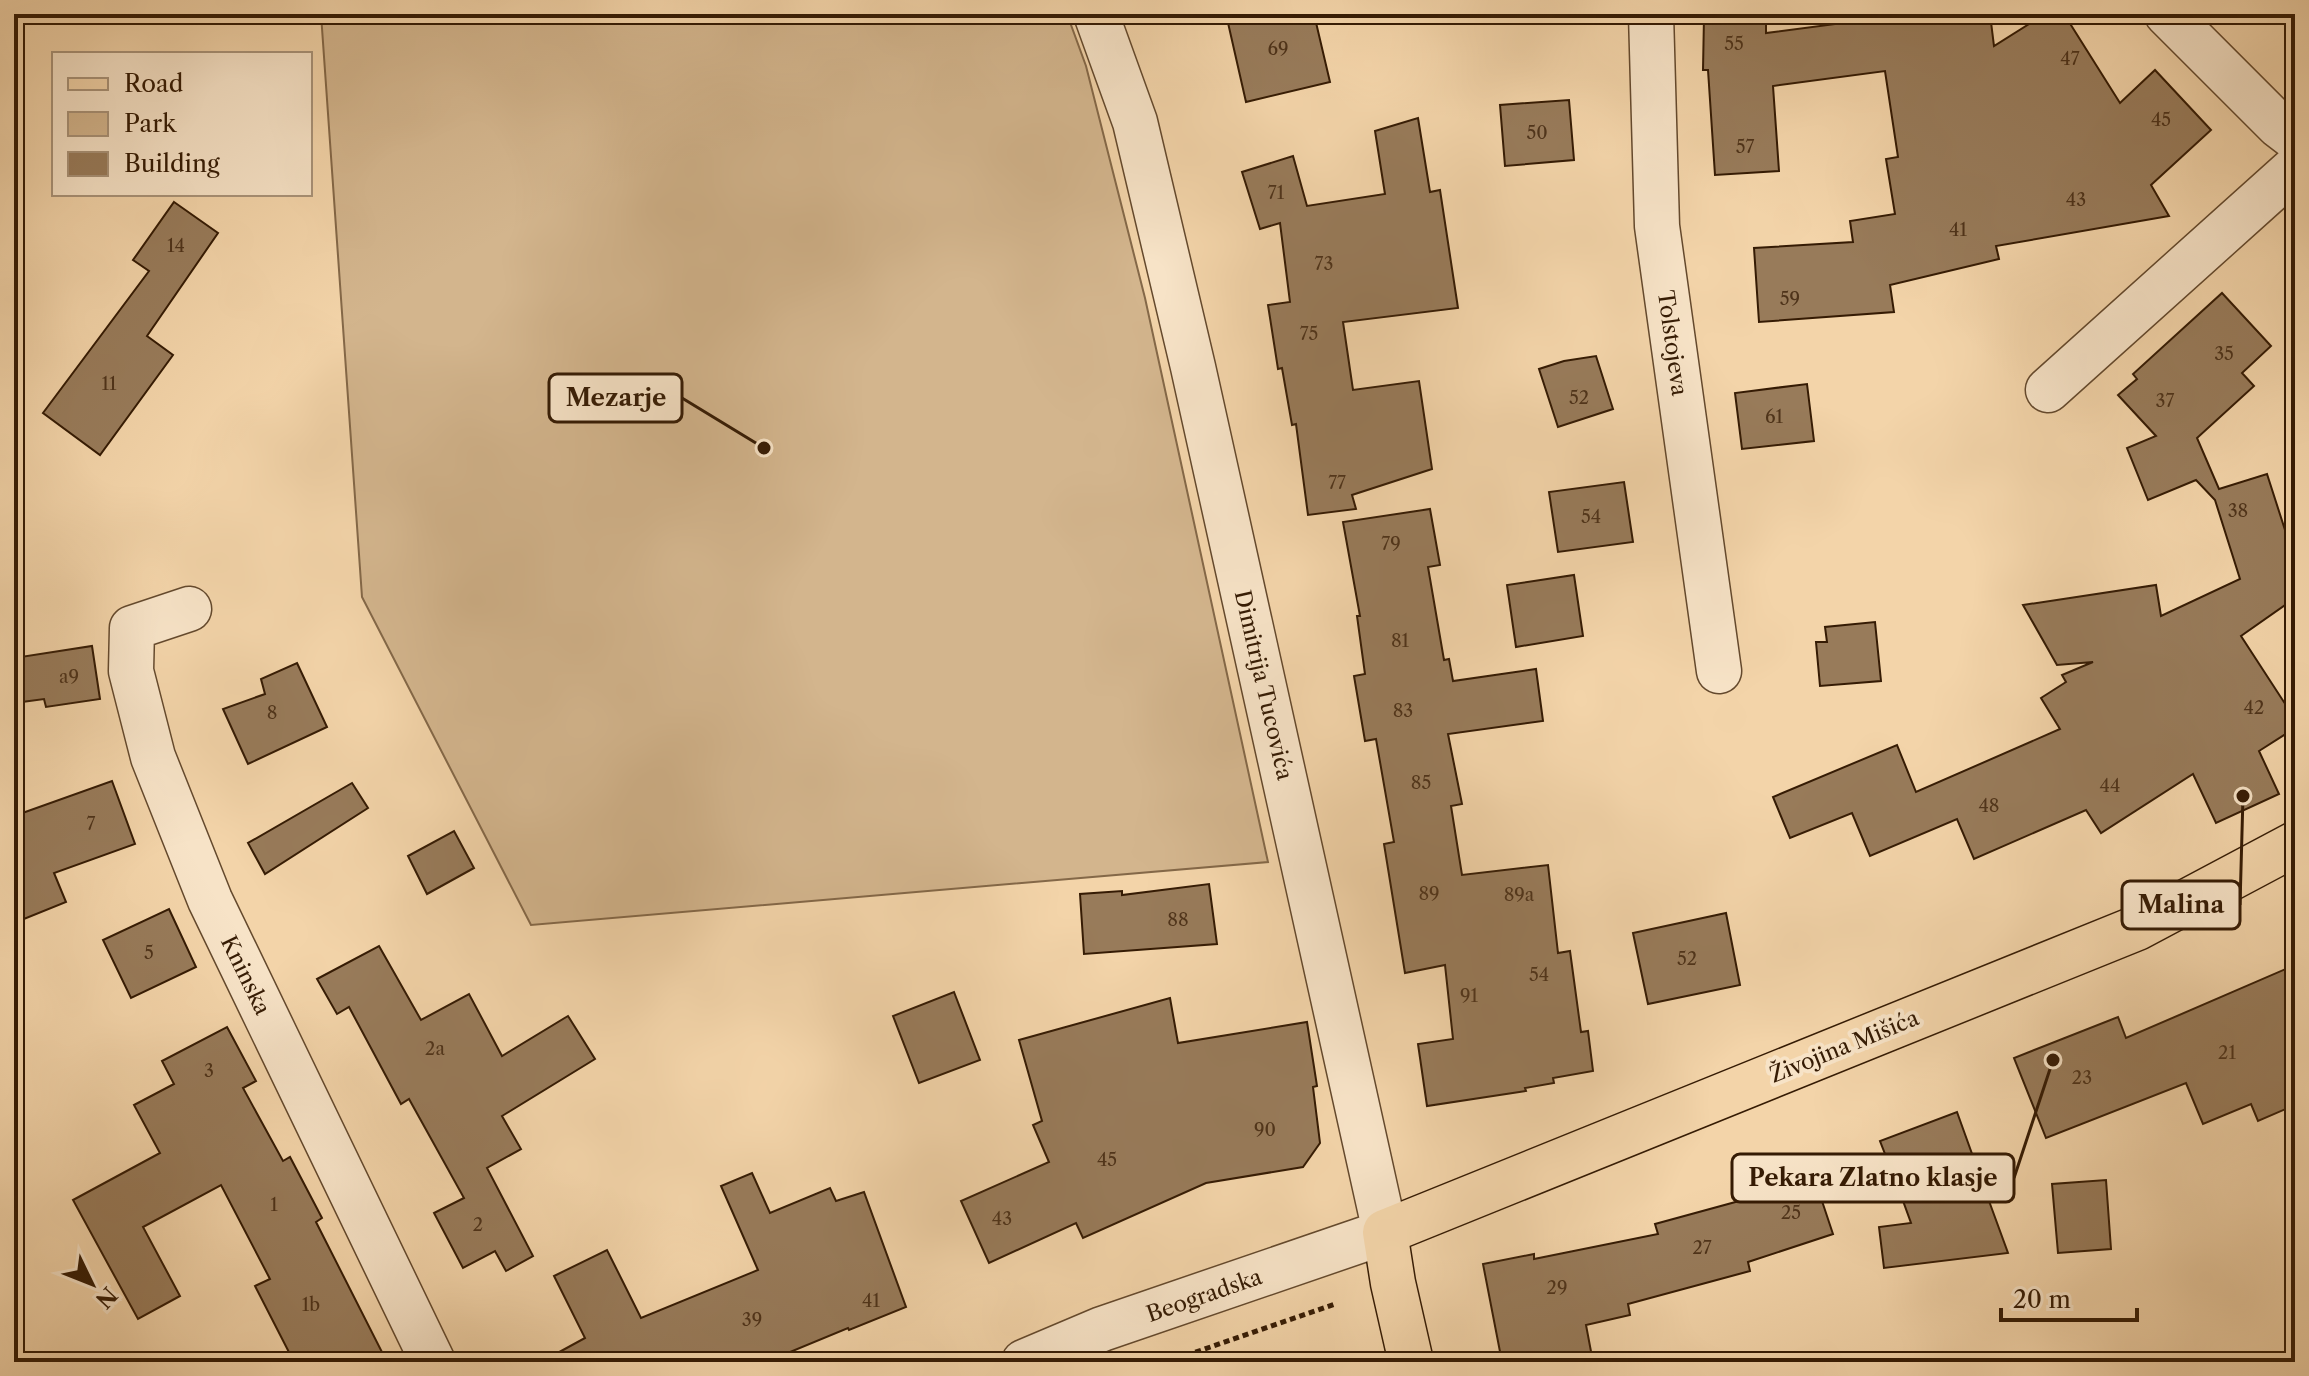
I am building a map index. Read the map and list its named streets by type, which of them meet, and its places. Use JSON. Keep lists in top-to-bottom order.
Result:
{
  "streets": {
    "main road": ["Dimitrija Tucovića", "Živojina Mišića"],
    "street": ["Tolstojeva", "Kninska", "Beogradska"]
  },
  "crossings": [
    ["Dimitrija Tucovića", "Živojina Mišića"],
    ["Dimitrija Tucovića", "Beogradska"],
    ["Živojina Mišića", "Beogradska"]
  ],
  "places": ["Mezarje", "Malina", "Pekara Zlatno klasje"],
  "house_numbers": [
    "55",
    "69",
    "47",
    "45",
    "50",
    "57",
    "71",
    "43",
    "41",
    "14",
    "73",
    "59",
    "75",
    "35",
    "11",
    "52",
    "37",
    "61",
    "77",
    "38",
    "54",
    "79",
    "81",
    "a9",
    "42",
    "83",
    "8",
    "85",
    "44",
    "48",
    "7",
    "89",
    "89a",
    "88",
    "5",
    "52",
    "54",
    "91",
    "2a",
    "21",
    "3",
    "23",
    "90",
    "45",
    "1",
    "25",
    "43",
    "2",
    "27",
    "29",
    "41",
    "1b",
    "39"
  ],
  "legend": ["Road", "Park", "Building"],
  "scale_bar": "20 m",
  "north": "bottom right"
}
